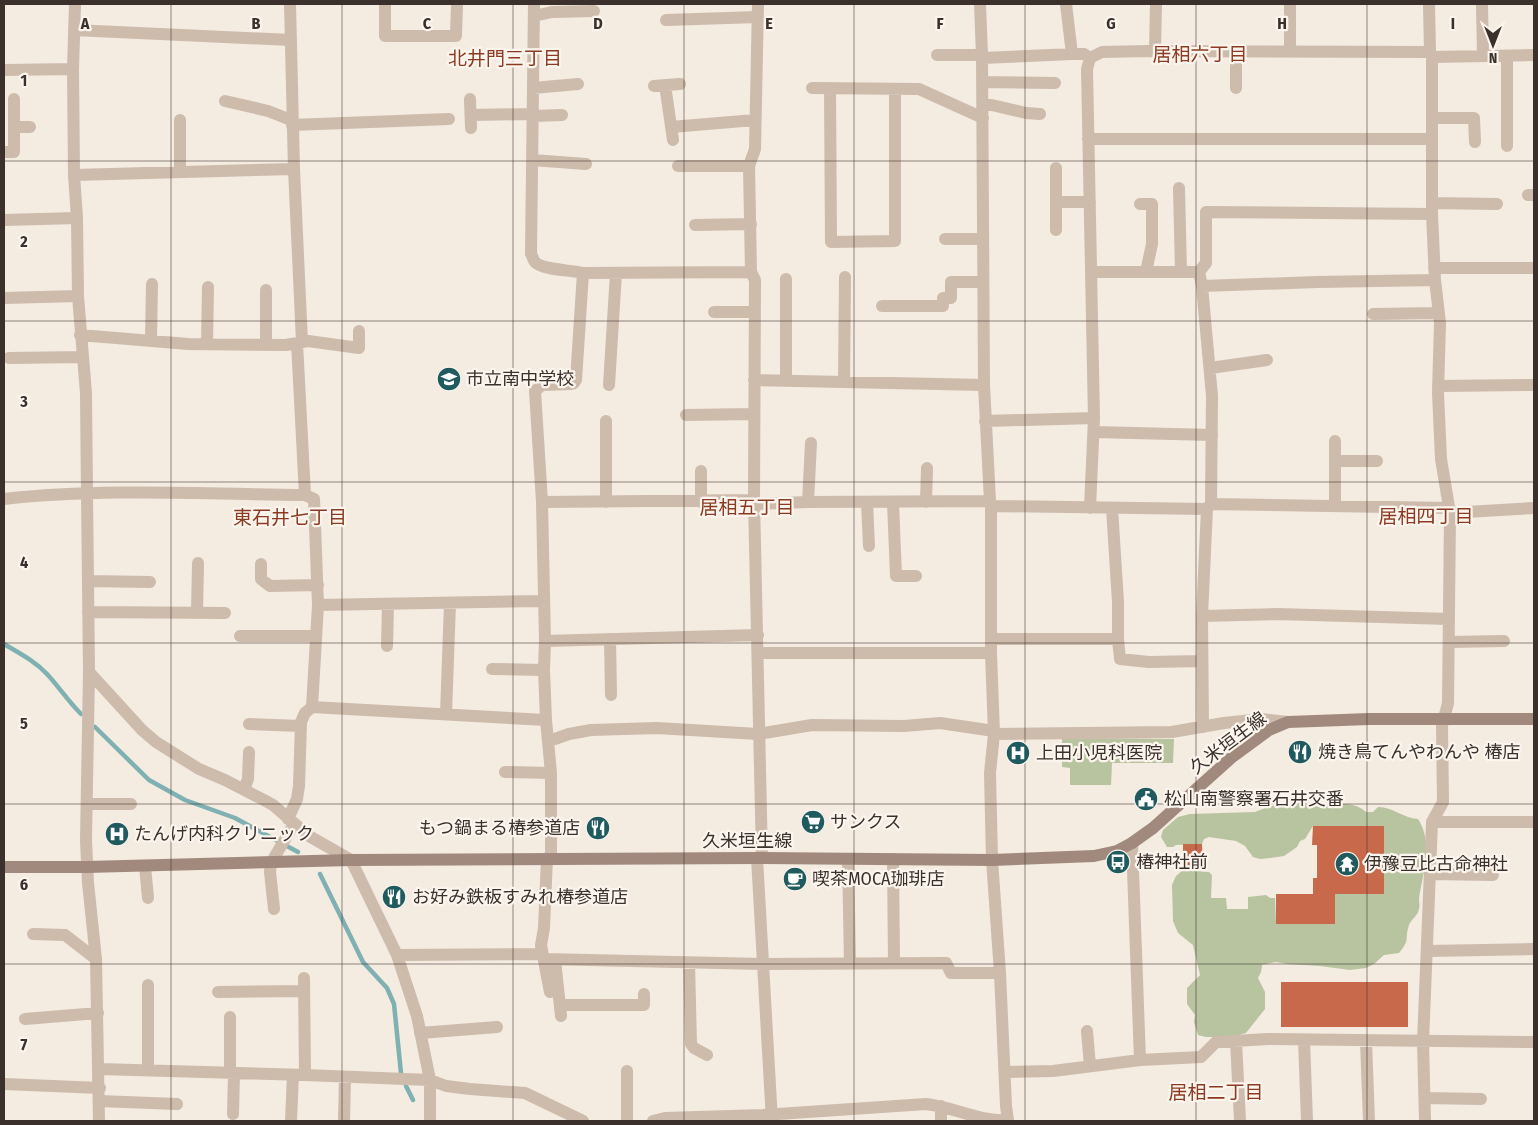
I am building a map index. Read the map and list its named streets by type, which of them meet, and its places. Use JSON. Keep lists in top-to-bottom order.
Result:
{
  "streets": {
    "main road": ["久米垣生線"]
  },
  "districts": [
    "居相六丁目",
    "北井門三丁目",
    "居相五丁目",
    "居相四丁目",
    "東石井七丁目",
    "居相二丁目"
  ],
  "places": {
    "school or university": ["市立南中学校"],
    "restaurant": ["焼き鳥てんやわんや 椿店", "もつ鍋まる椿参道店", "お好み鉄板すみれ椿参道店"],
    "hospital": ["上田小児科医院", "たんげ内科クリニック"],
    "public building": ["松山南警察署石井交番"],
    "supermarket": ["サンクス"],
    "bus stop": ["椿神社前"],
    "temple": ["伊豫豆比古命神社"],
    "cafe": ["喫茶MOCA珈琲店"]
  },
  "north": "bottom",
  "grid": {
    "columns": [
      "A",
      "B",
      "C",
      "D",
      "E",
      "F",
      "G",
      "H",
      "I"
    ],
    "rows": [
      "1",
      "2",
      "3",
      "4",
      "5",
      "6",
      "7"
    ]
  }
}
